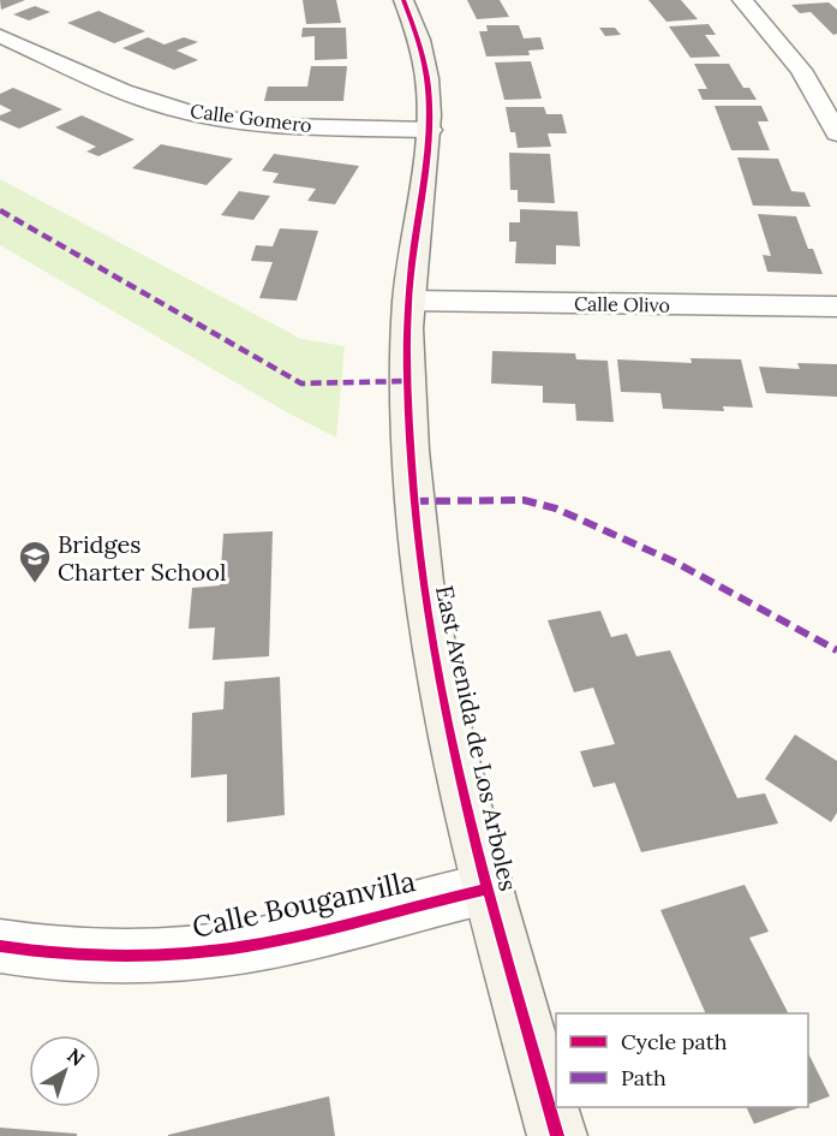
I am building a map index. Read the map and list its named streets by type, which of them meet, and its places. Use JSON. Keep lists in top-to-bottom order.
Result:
{
  "streets": {
    "main road": ["East Avenida de Los Arboles"],
    "street": ["Calle Gomero", "Calle Olivo", "Calle Bouganvilla"]
  },
  "crossings": [
    ["Calle Gomero", "East Avenida de Los Arboles"],
    ["Calle Olivo", "East Avenida de Los Arboles"],
    ["East Avenida de Los Arboles", "Calle Bouganvilla"]
  ],
  "places": {
    "school or university": ["Bridges Charter School"]
  },
  "legend": ["Cycle path", "Path"],
  "north": "top right"
}
